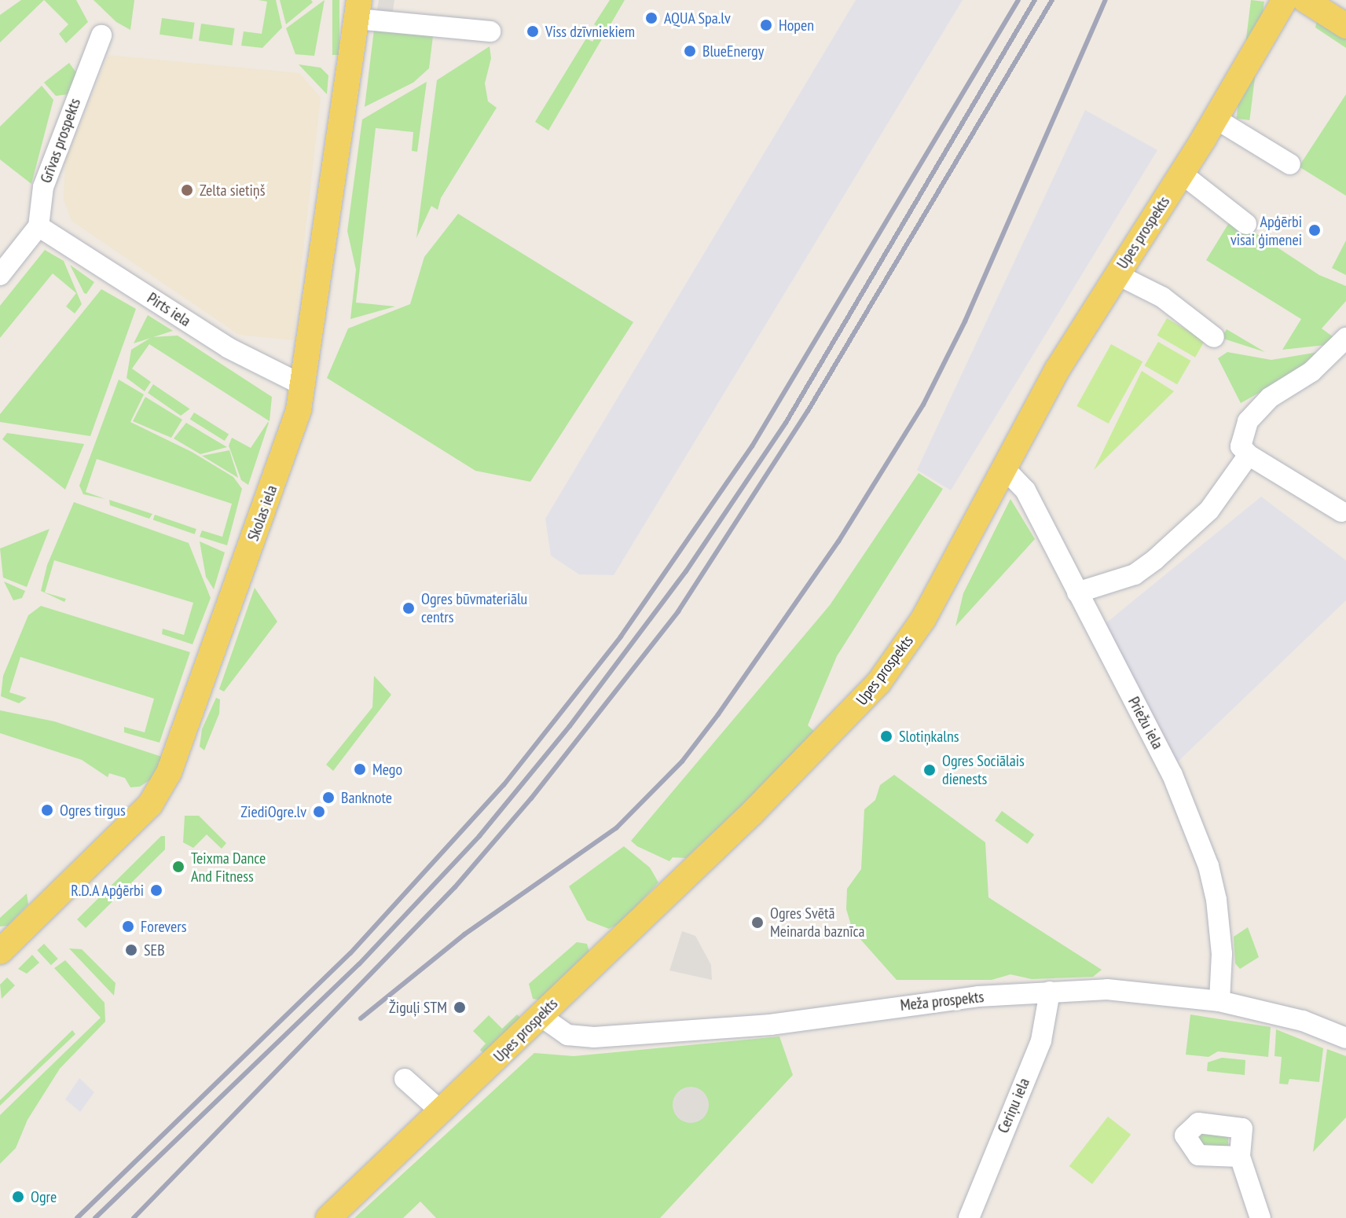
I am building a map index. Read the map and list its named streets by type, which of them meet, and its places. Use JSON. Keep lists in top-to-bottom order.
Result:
{
  "streets": {
    "main road": ["Upes prospekts", "Skolas iela"],
    "street": [
      "Grīvas prospekts",
      "Pirts iela",
      "Priežu iela",
      "Meža prospekts",
      "Ceriņu iela"
    ]
  },
  "crossings": [
    ["Grīvas prospekts", "Pirts iela"],
    ["Upes prospekts", "Priežu iela"],
    ["Upes prospekts", "Meža prospekts"],
    ["Pirts iela", "Skolas iela"],
    ["Priežu iela", "Meža prospekts"],
    ["Meža prospekts", "Ceriņu iela"]
  ],
  "places": [
    "AQUA Spa.lv",
    "Hopen",
    "Viss dzīvniekiem",
    "BlueEnergy",
    "Zelta sietiņš",
    "Apģērbi visai ģimenei",
    "Ogres būvmateriālu centrs",
    "Slotiņkalns",
    "Mego",
    "Ogres Sociālais dienests",
    "Banknote",
    "Ogres tirgus",
    "ZiediOgre.lv",
    "Teixma Dance And Fitness",
    "R.D.A Apģērbi",
    "Ogres Svētā Meinarda baznīca",
    "Forevers",
    "SEB",
    "Žiguļi STM",
    "Ogre"
  ]
}
